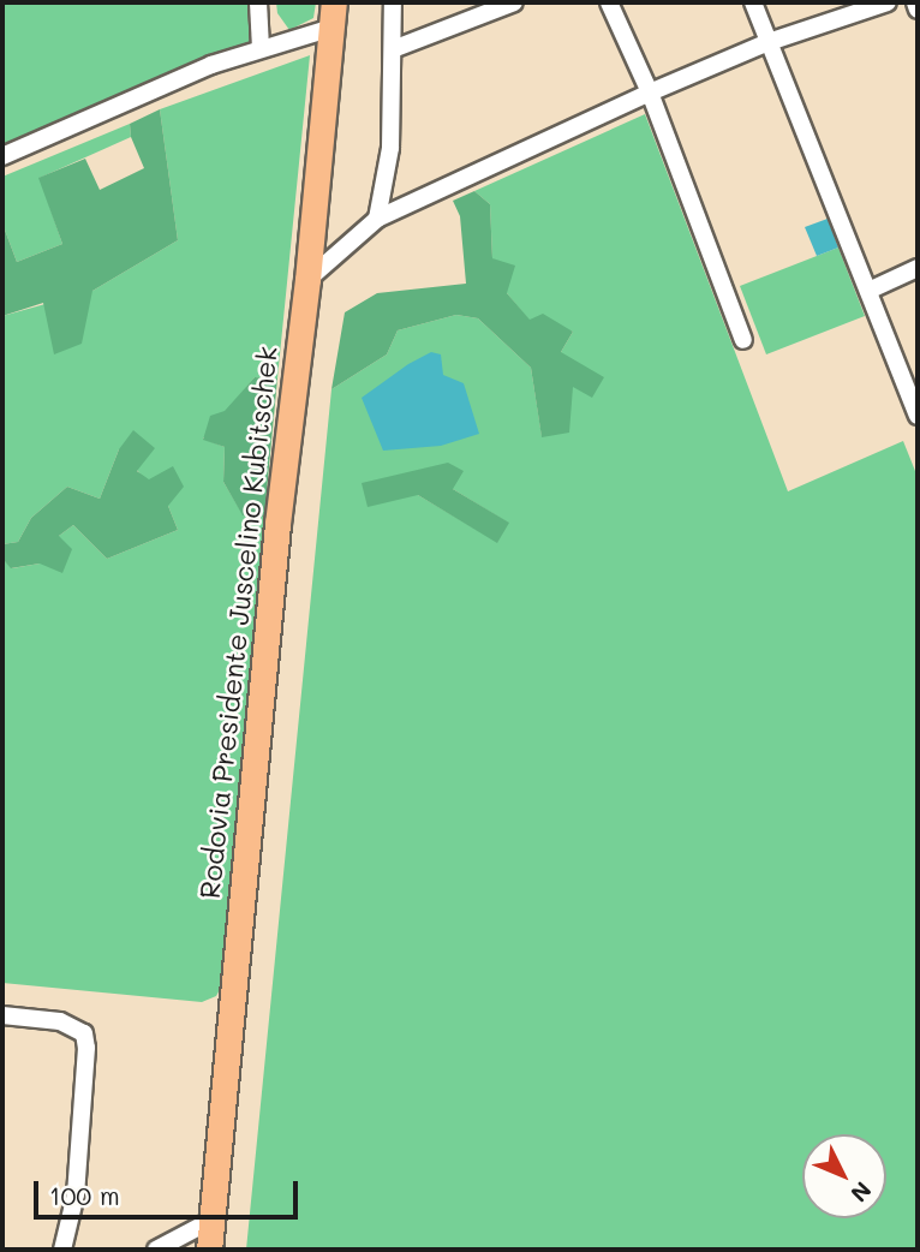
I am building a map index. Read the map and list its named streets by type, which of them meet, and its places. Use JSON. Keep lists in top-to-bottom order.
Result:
{
  "streets": {
    "highway": ["Rodovia Presidente Juscelino Kubitschek"]
  },
  "scale_bar": "100 m",
  "north": "bottom right"
}
